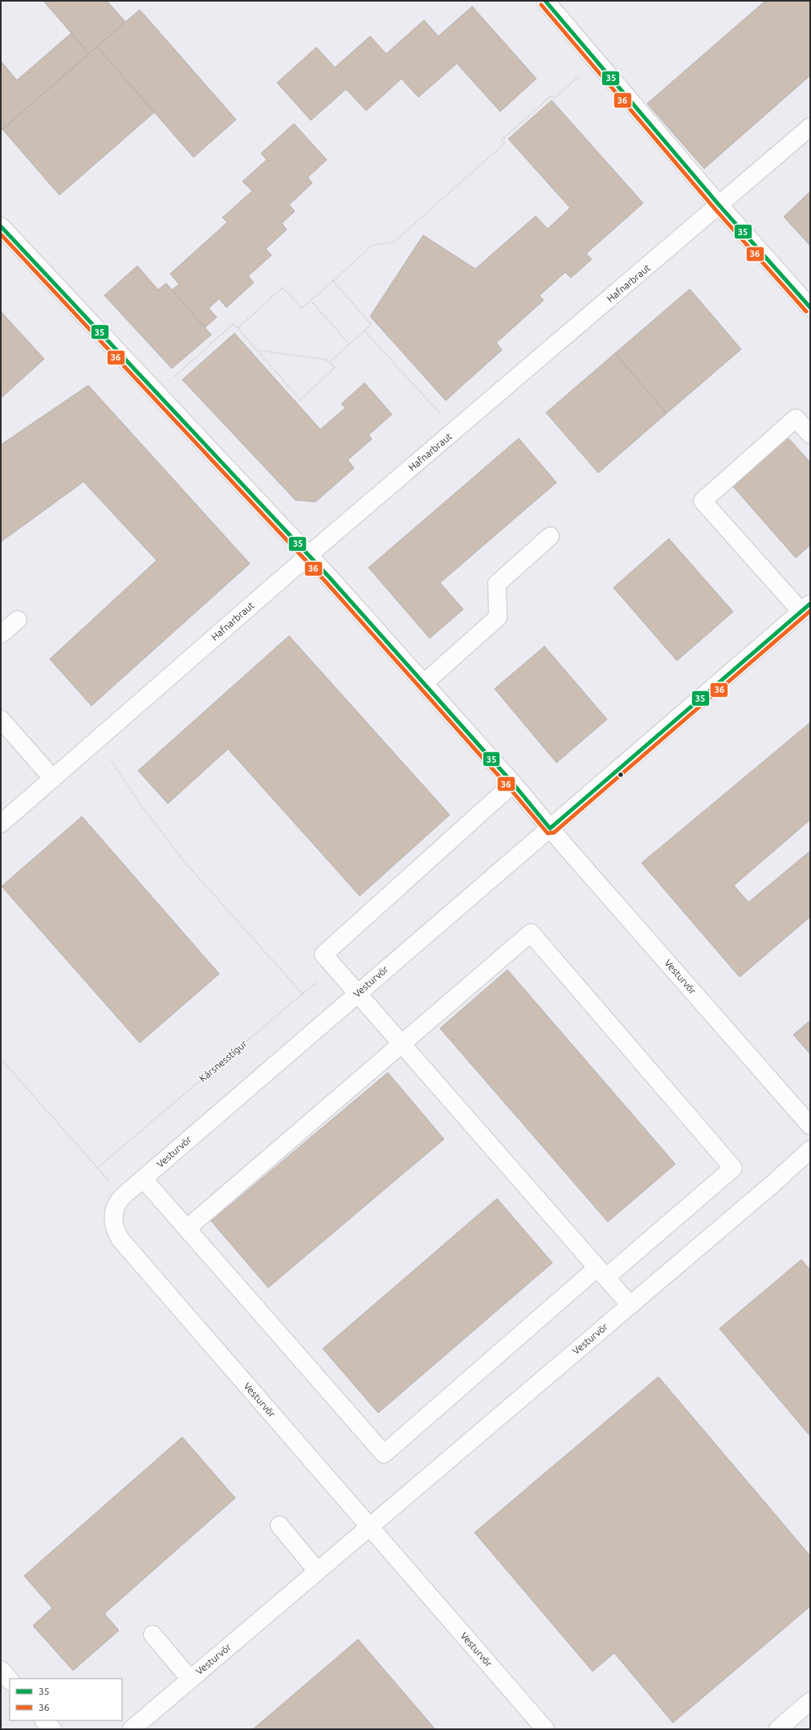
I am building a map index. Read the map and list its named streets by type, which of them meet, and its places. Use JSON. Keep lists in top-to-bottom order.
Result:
{
  "streets": {
    "street": ["Hafnarbraut", "Vesturvör"],
    "path": ["Kársnesstígur"]
  },
  "crossings": [
    ["Hafnarbraut", "Vesturvör"]
  ],
  "lines": ["transit line 35", "transit line 36"],
  "legend": ["35", "36"]
}
